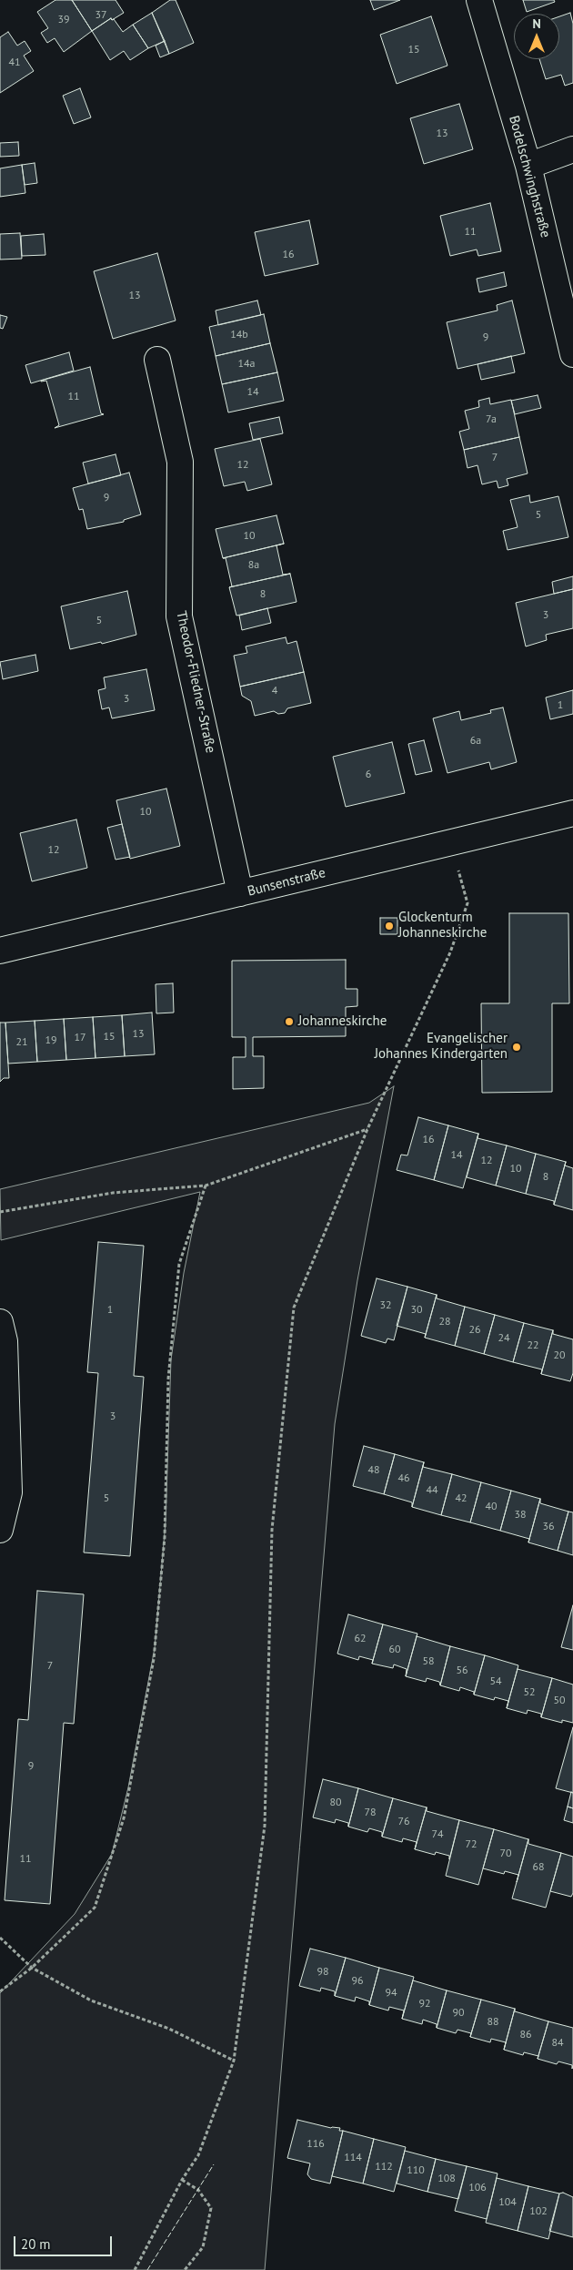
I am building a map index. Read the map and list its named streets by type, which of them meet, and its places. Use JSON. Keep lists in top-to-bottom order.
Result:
{
  "streets": {
    "street": ["Bodelschwinghstraße", "Theodor-Fliedner-Straße", "Bunsenstraße"]
  },
  "crossings": [
    ["Theodor-Fliedner-Straße", "Bunsenstraße"]
  ],
  "places": ["Glockenturm Johanneskirche", "Johanneskirche", "Evangelischer Johannes Kindergarten"],
  "house_numbers": [
    "37",
    "39",
    "15",
    "41",
    "13",
    "11",
    "16",
    "13",
    "14b",
    "9",
    "14a",
    "14",
    "11",
    "7a",
    "7",
    "12",
    "9",
    "5",
    "10",
    "8a",
    "8",
    "3",
    "5",
    "4",
    "3",
    "1",
    "6a",
    "6",
    "10",
    "12",
    "13",
    "15",
    "17",
    "19",
    "21",
    "16",
    "14",
    "12",
    "10",
    "8",
    "32",
    "1",
    "30",
    "28",
    "26",
    "24",
    "22",
    "20",
    "3",
    "48",
    "46",
    "44",
    "5",
    "42",
    "40",
    "38",
    "36",
    "62",
    "60",
    "58",
    "7",
    "56",
    "54",
    "52",
    "50",
    "9",
    "80",
    "78",
    "76",
    "74",
    "72",
    "70",
    "11",
    "68",
    "98",
    "96",
    "94",
    "92",
    "90",
    "88",
    "86",
    "84",
    "116",
    "114",
    "112",
    "110",
    "108",
    "106",
    "104",
    "102"
  ],
  "scale_bar": "20 m",
  "north": "top"
}
